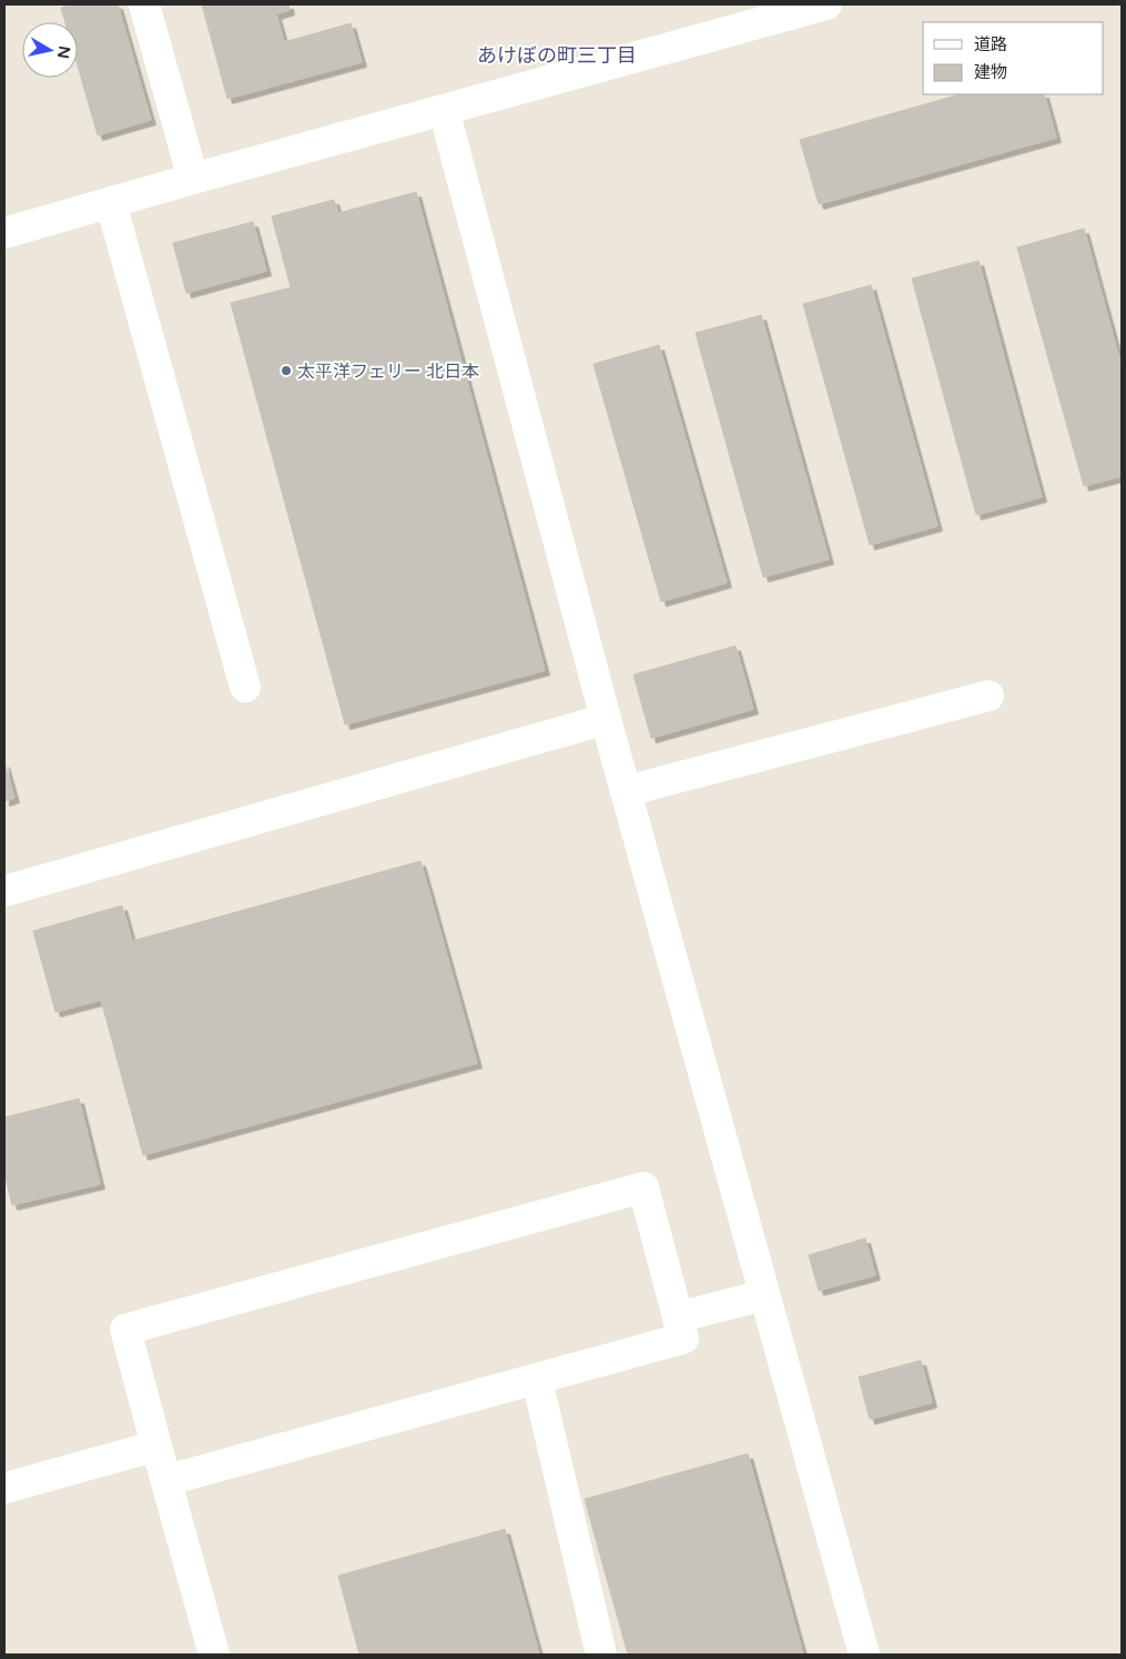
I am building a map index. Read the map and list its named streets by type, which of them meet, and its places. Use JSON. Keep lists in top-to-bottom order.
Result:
{
  "districts": ["あけぼの町三丁目"],
  "places": ["太平洋フェリー 北日本"],
  "legend": ["道路", "建物"],
  "north": "right"
}
